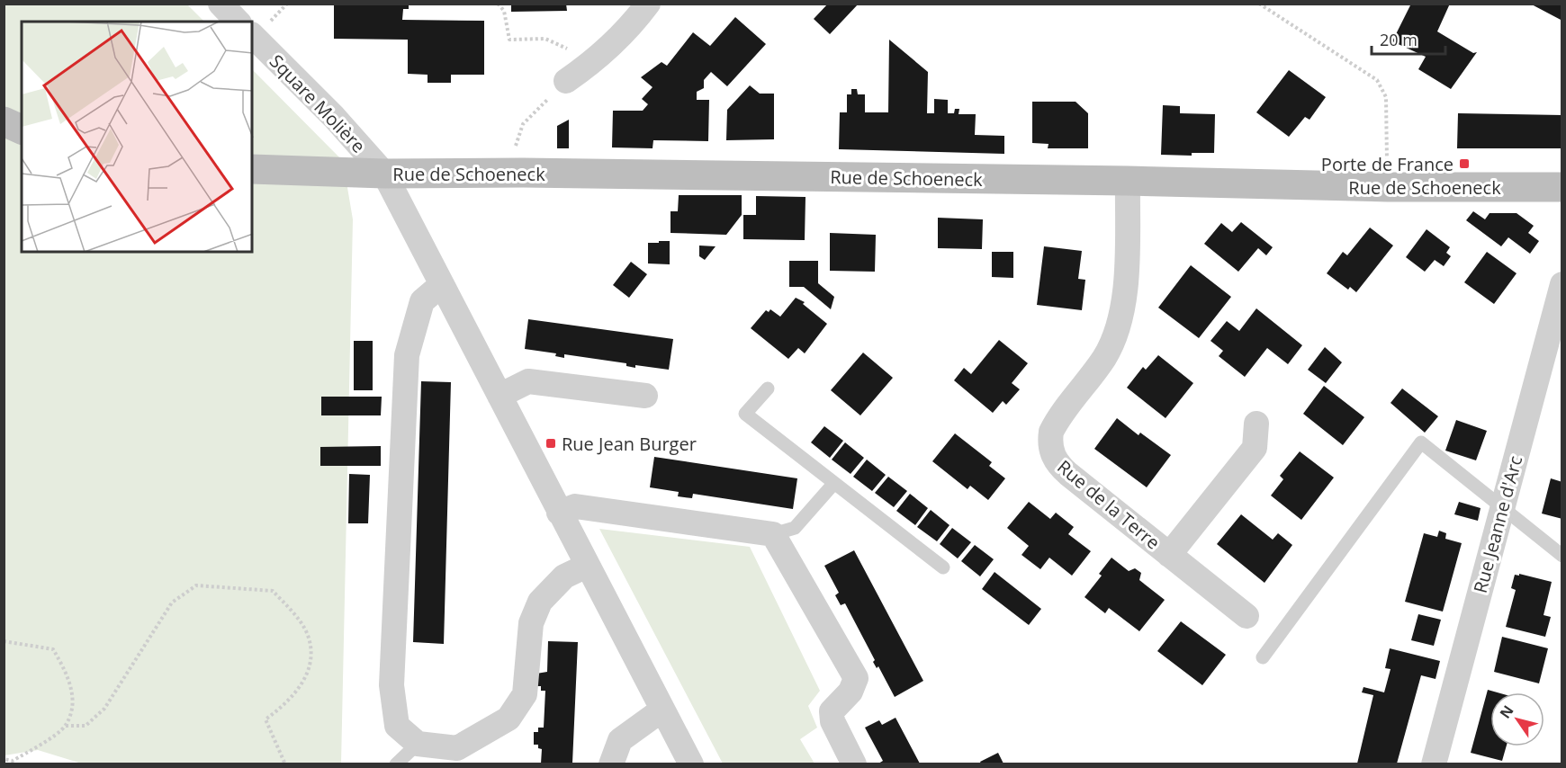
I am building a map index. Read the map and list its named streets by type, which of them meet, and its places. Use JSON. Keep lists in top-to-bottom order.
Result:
{
  "streets": {
    "main road": ["Rue de Schoeneck"],
    "street": ["Square Molière", "Rue de la Terre", "Rue Jeanne d'Arc"]
  },
  "crossings": [
    ["Square Molière", "Rue de Schoeneck"],
    ["Rue de Schoeneck", "Rue de la Terre"]
  ],
  "places": {
    "transit": ["Porte de France", "Rue Jean Burger"]
  },
  "scale_bar": "20 m",
  "north": "top left"
}
